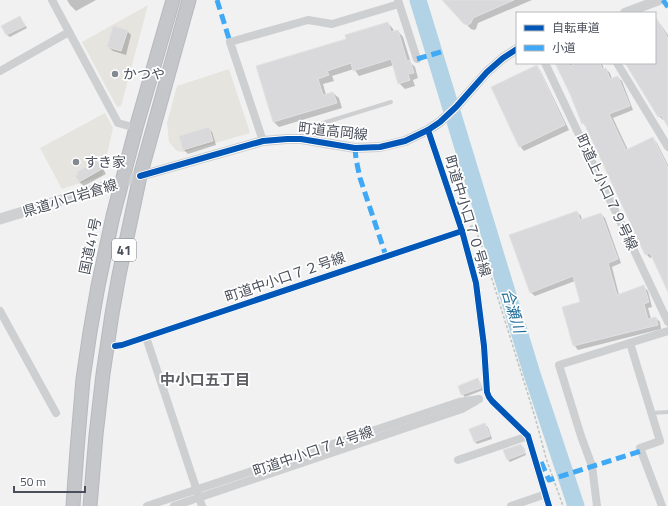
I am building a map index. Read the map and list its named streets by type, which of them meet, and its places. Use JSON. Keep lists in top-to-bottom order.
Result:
{
  "streets": {
    "highway": ["国道41号", "41"],
    "main road": ["県道小口岩倉線"],
    "street": [
      "町道高岡線",
      "町道上小口７９号線",
      "町道中小口７０号線",
      "町道中小口７２号線",
      "町道中小口７４号線"
    ]
  },
  "crossings": [
    ["町道高岡線", "県道小口岩倉線"],
    ["町道高岡線", "町道中小口７０号線"],
    ["町道高岡線", "41"],
    ["県道小口岩倉線", "国道41号"],
    ["県道小口岩倉線", "41"],
    ["町道中小口７０号線", "町道中小口７２号線"],
    ["町道中小口７０号線", "町道中小口７４号線"]
  ],
  "districts": ["中小口五丁目"],
  "water": ["合瀬川"],
  "places": ["かつや", "すき家"],
  "legend": ["自転車道", "小道"],
  "scale_bar": "50 m"
}
